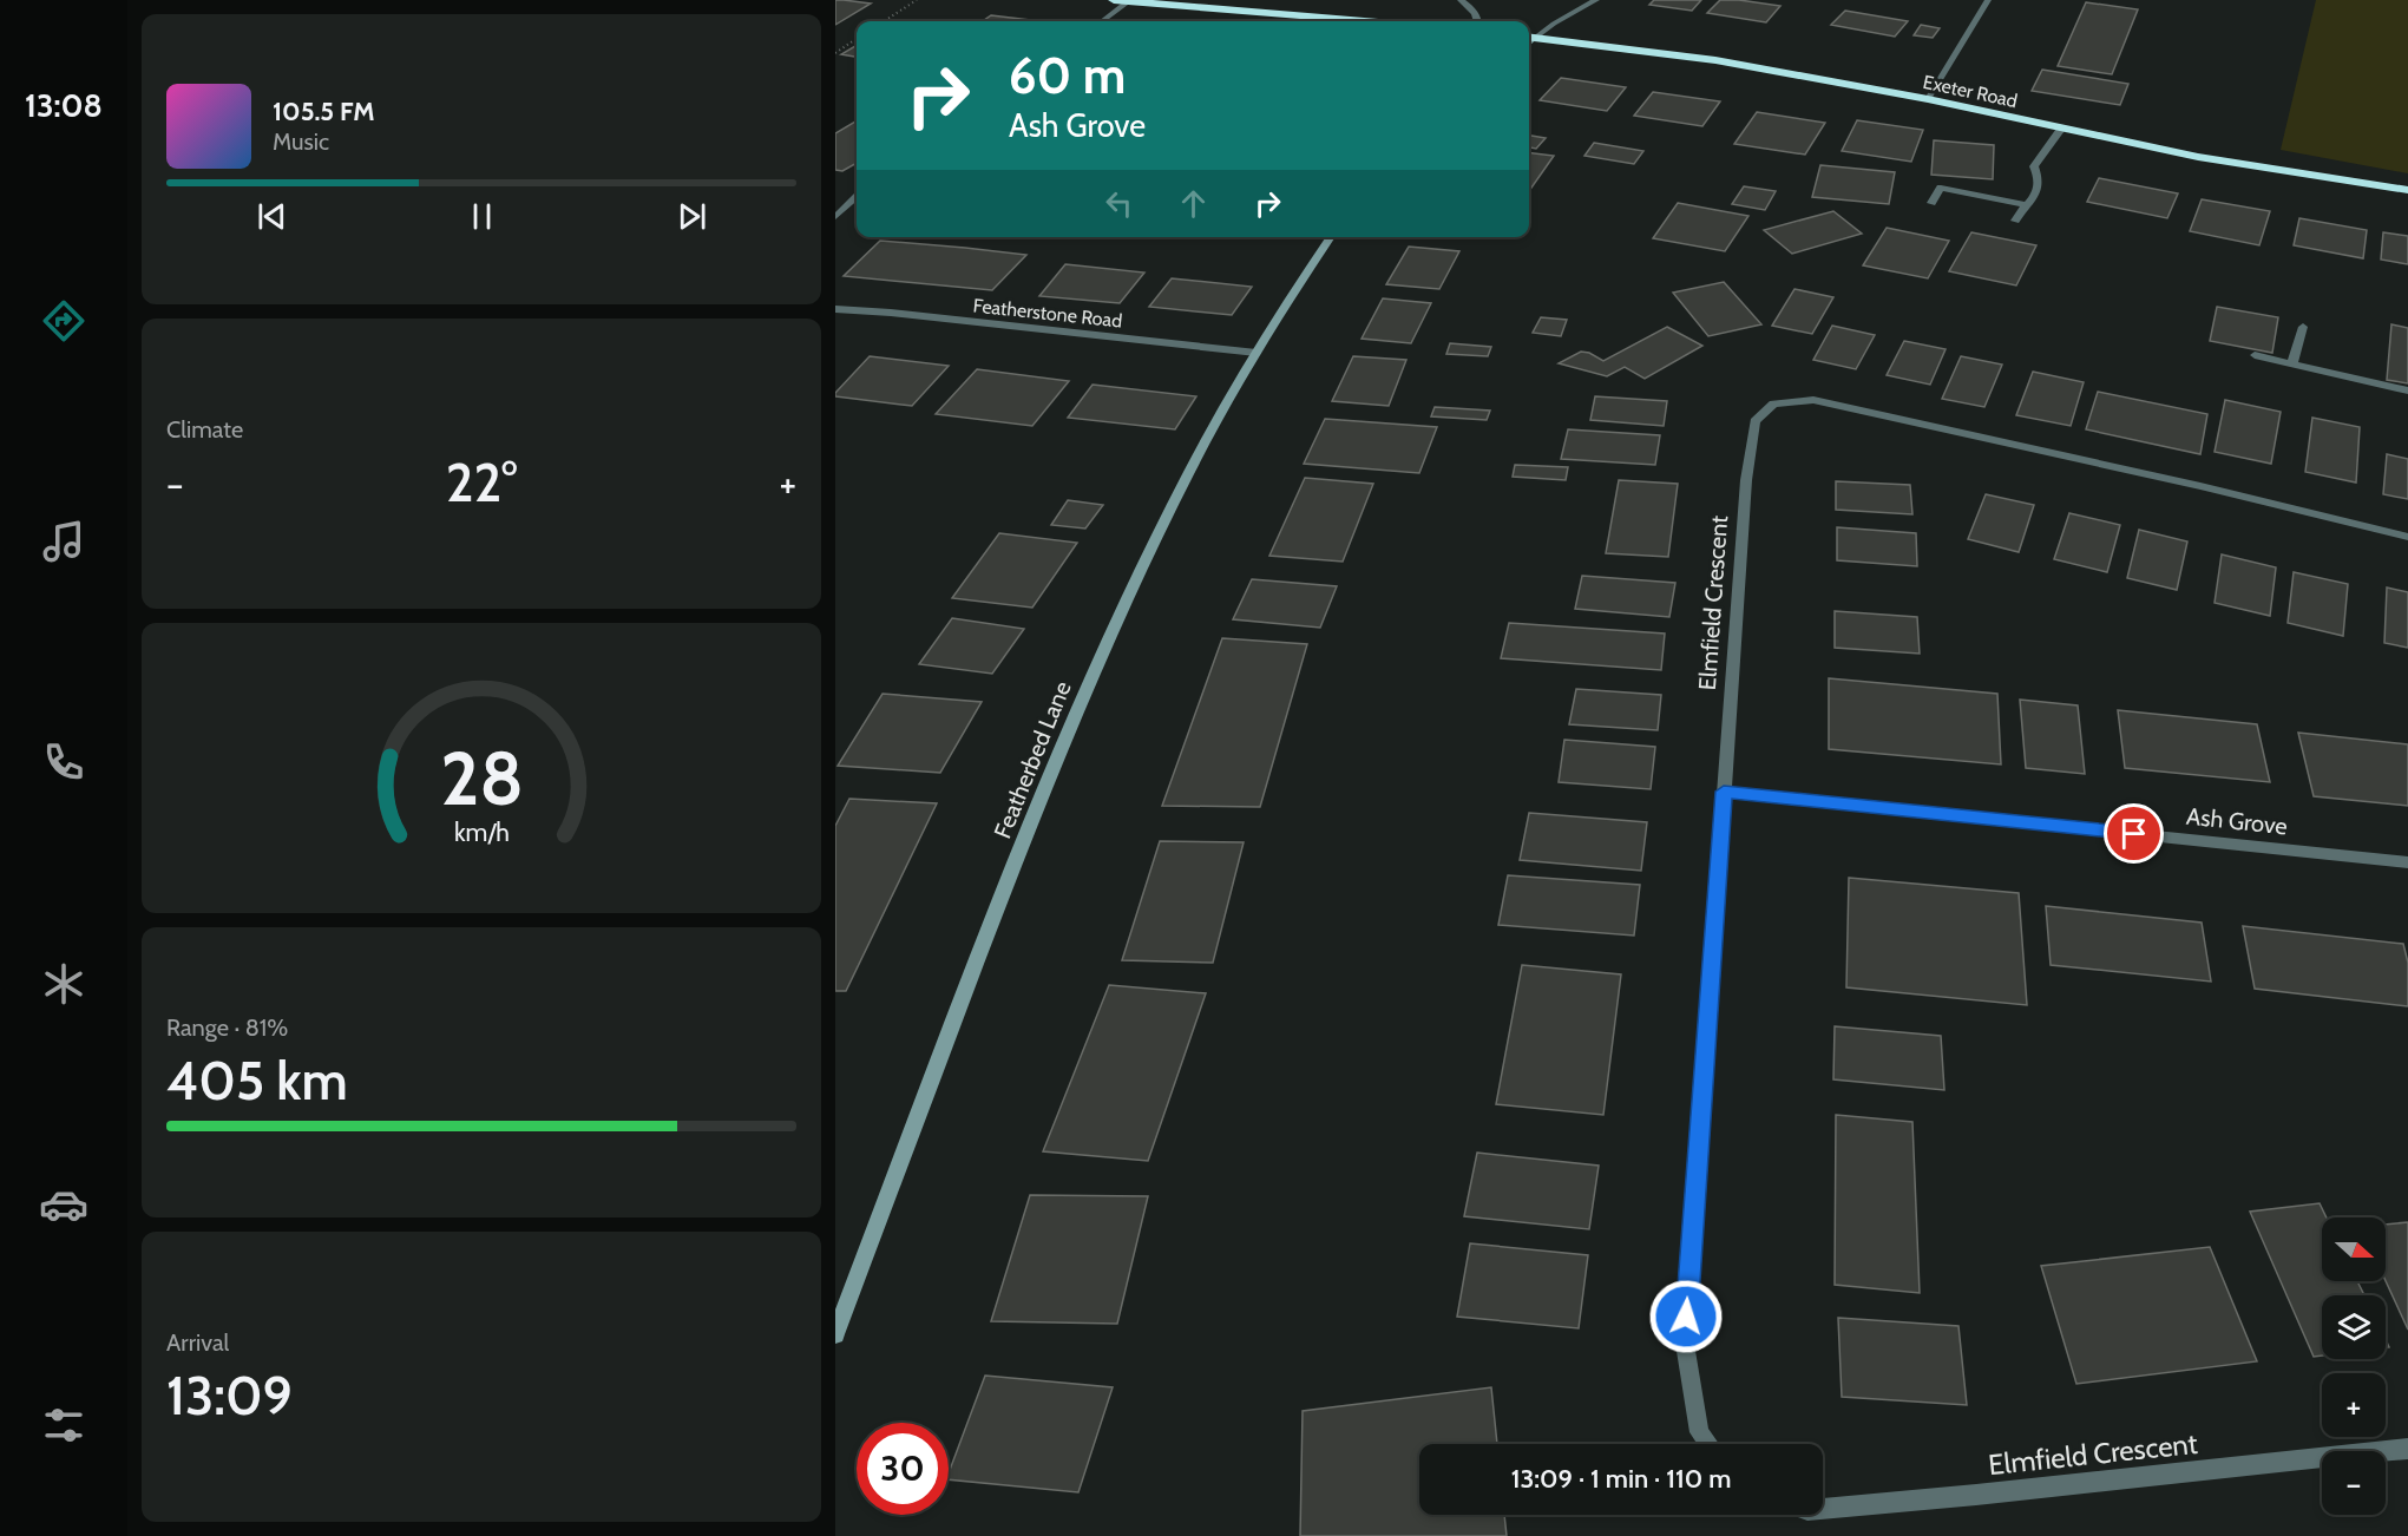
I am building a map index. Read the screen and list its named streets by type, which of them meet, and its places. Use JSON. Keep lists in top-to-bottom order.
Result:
{
  "streets": {
    "highway": ["Exeter Road"],
    "street": [
      "Featherstone Road",
      "Elmfield Crescent",
      "Featherbed Lane",
      "Ash Grove"
    ]
  },
  "crossings": [
    ["Featherstone Road", "Featherbed Lane"],
    ["Elmfield Crescent", "Ash Grove"]
  ],
  "north": "right",
  "page": {
    "tabs": "13:08",
    "turn": ["60 m", "Ash Grove"],
    "song": ["105.5 FM", "Music"],
    "tile": [
      "Climate",
      ["Range · 81%", "405 km"],
      ["Arrival", "13:09"]
    ],
    "heat": ["−", "22°", "+"],
    "map_buttons": ["+", "−"],
    "limit": "30",
    "trip": "13:09 · 1 min · 110 m",
    "gauge": ["28", "km/h"]
  }
}
